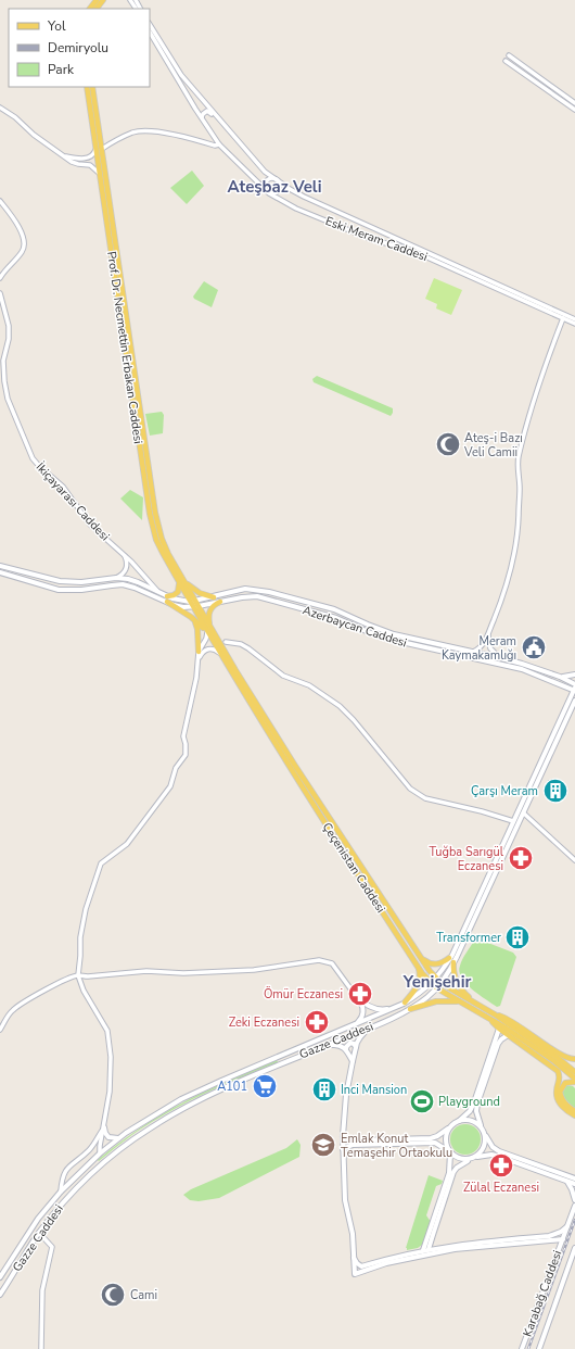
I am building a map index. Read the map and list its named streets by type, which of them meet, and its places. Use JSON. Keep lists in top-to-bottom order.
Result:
{
  "streets": {
    "main road": [
      "Prof. Dr. Necmettin Erbakan Caddesi",
      "Azerbaycan Caddesi",
      "Çeçenistan Caddesi",
      "Gazze Caddesi",
      "Karabağ Caddesi"
    ],
    "street": ["Eski Meram Caddesi", "İkiçayarası Caddesi"]
  },
  "crossings": [
    ["Prof. Dr. Necmettin Erbakan Caddesi", "Azerbaycan Caddesi"],
    ["Prof. Dr. Necmettin Erbakan Caddesi", "Çeçenistan Caddesi"],
    ["İkiçayarası Caddesi", "Azerbaycan Caddesi"],
    ["Azerbaycan Caddesi", "Çeçenistan Caddesi"],
    ["Azerbaycan Caddesi", "Gazze Caddesi"],
    ["Çeçenistan Caddesi", "Gazze Caddesi"]
  ],
  "districts": ["Ateşbaz Veli", "Yenişehir"],
  "places": {
    "mosque": ["Ateş-i Bazı Veli Camii", "Cami"],
    "public building": ["Meram Kaymakamlığı"],
    "building": ["Çarşı Meram", "Transformer", "Inci Mansion"],
    "pharmacy": [
      "Tuğba Sarıgül Eczanesi",
      "Ömür Eczanesi",
      "Zeki Eczanesi",
      "Zülal Eczanesi"
    ],
    "supermarket": ["A101"],
    "sports": ["Playground"],
    "school or university": ["Emlak Konut Temaşehir Ortaokulu"]
  },
  "legend": ["Yol", "Demiryolu", "Park"]
}
